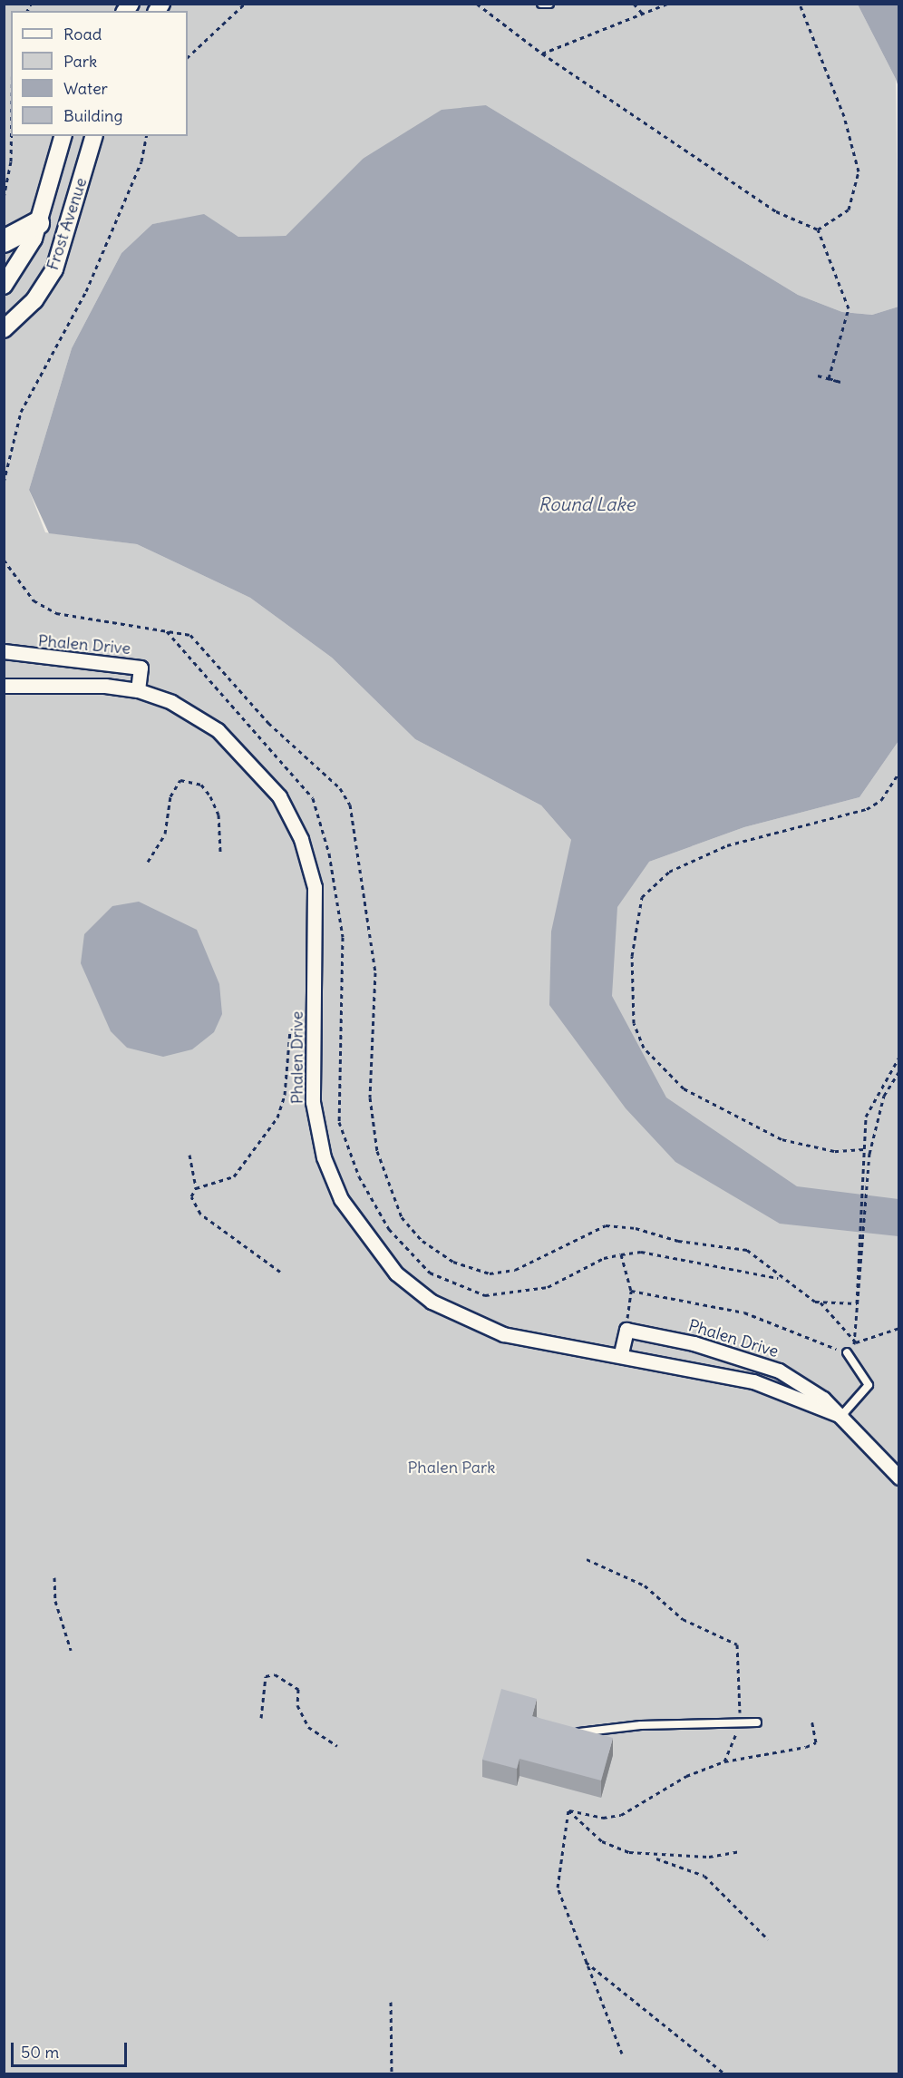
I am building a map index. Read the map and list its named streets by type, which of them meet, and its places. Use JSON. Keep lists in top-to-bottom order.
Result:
{
  "streets": {
    "street": ["Frost Avenue", "Phalen Drive"]
  },
  "water": ["Round Lake"],
  "parks": ["Phalen Park"],
  "legend": [
    "Road",
    "Park",
    "Water",
    "Building"
  ],
  "scale_bar": "50 m"
}
